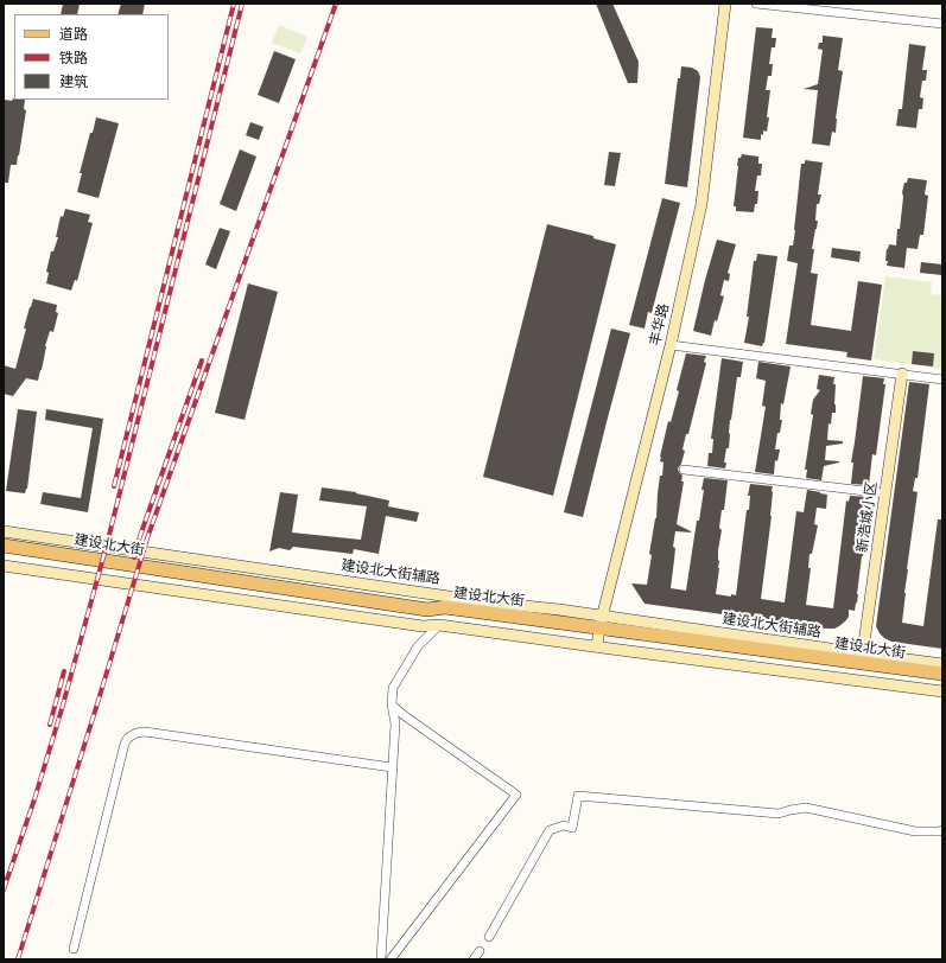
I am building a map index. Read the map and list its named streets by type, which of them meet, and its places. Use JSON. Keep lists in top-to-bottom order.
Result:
{
  "streets": {
    "main road": ["建设北大街"],
    "street": ["丰华路", "新浩城小区", "建设北大街辅路"]
  },
  "crossings": [
    ["丰华路", "建设北大街"],
    ["丰华路", "建设北大街辅路"],
    ["新浩城小区", "建设北大街"],
    ["建设北大街", "建设北大街辅路"]
  ],
  "legend": ["道路", "铁路", "建筑"]
}
